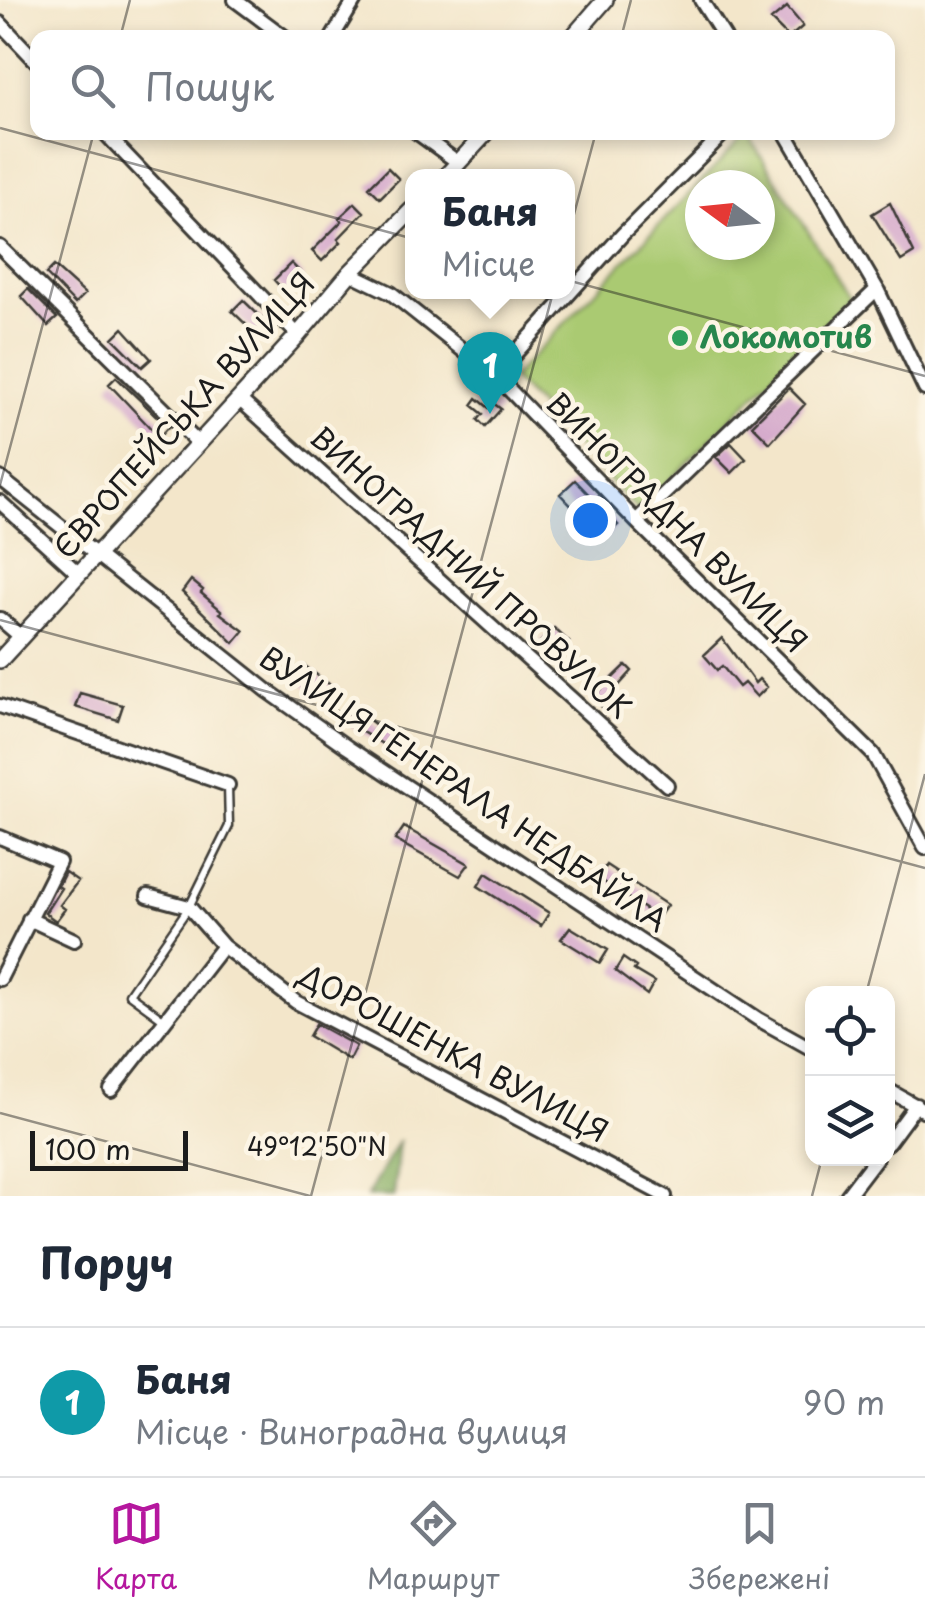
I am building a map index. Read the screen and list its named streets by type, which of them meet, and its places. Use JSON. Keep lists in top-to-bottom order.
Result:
{
  "streets": {
    "street": [
      "ЄВРОПЕЙСЬКА ВУЛИЦЯ",
      "ВИНОГРАДНА ВУЛИЦЯ",
      "ВИНОГРАДНИЙ ПРОВУЛОК",
      "ВУЛИЦЯ ГЕНЕРАЛА НЕДБАЙЛА",
      "ДОРОШЕНКА ВУЛИЦЯ"
    ]
  },
  "crossings": [
    ["ЄВРОПЕЙСЬКА ВУЛИЦЯ", "ВИНОГРАДНА ВУЛИЦЯ"],
    ["ЄВРОПЕЙСЬКА ВУЛИЦЯ", "ВИНОГРАДНИЙ ПРОВУЛОК"],
    ["ЄВРОПЕЙСЬКА ВУЛИЦЯ", "ВУЛИЦЯ ГЕНЕРАЛА НЕДБАЙЛА"]
  ],
  "places": ["Локомотив"],
  "scale_bar": "100 m",
  "north": "left",
  "page": {
    "search": "Пошук",
    "popup": ["Баня", "Місце"],
    "pins": "1",
    "scale": "100 m",
    "heading": "Поруч",
    "list": [
      {
        "mark": "1",
        "name": "Баня",
        "note": "Місце · Виноградна вулиця",
        "value": "90 m"
      }
    ],
    "nav": ["Карта", "Маршрут", "Збережені"]
  },
  "coordinates": ["49°12'50\"N"]
}
